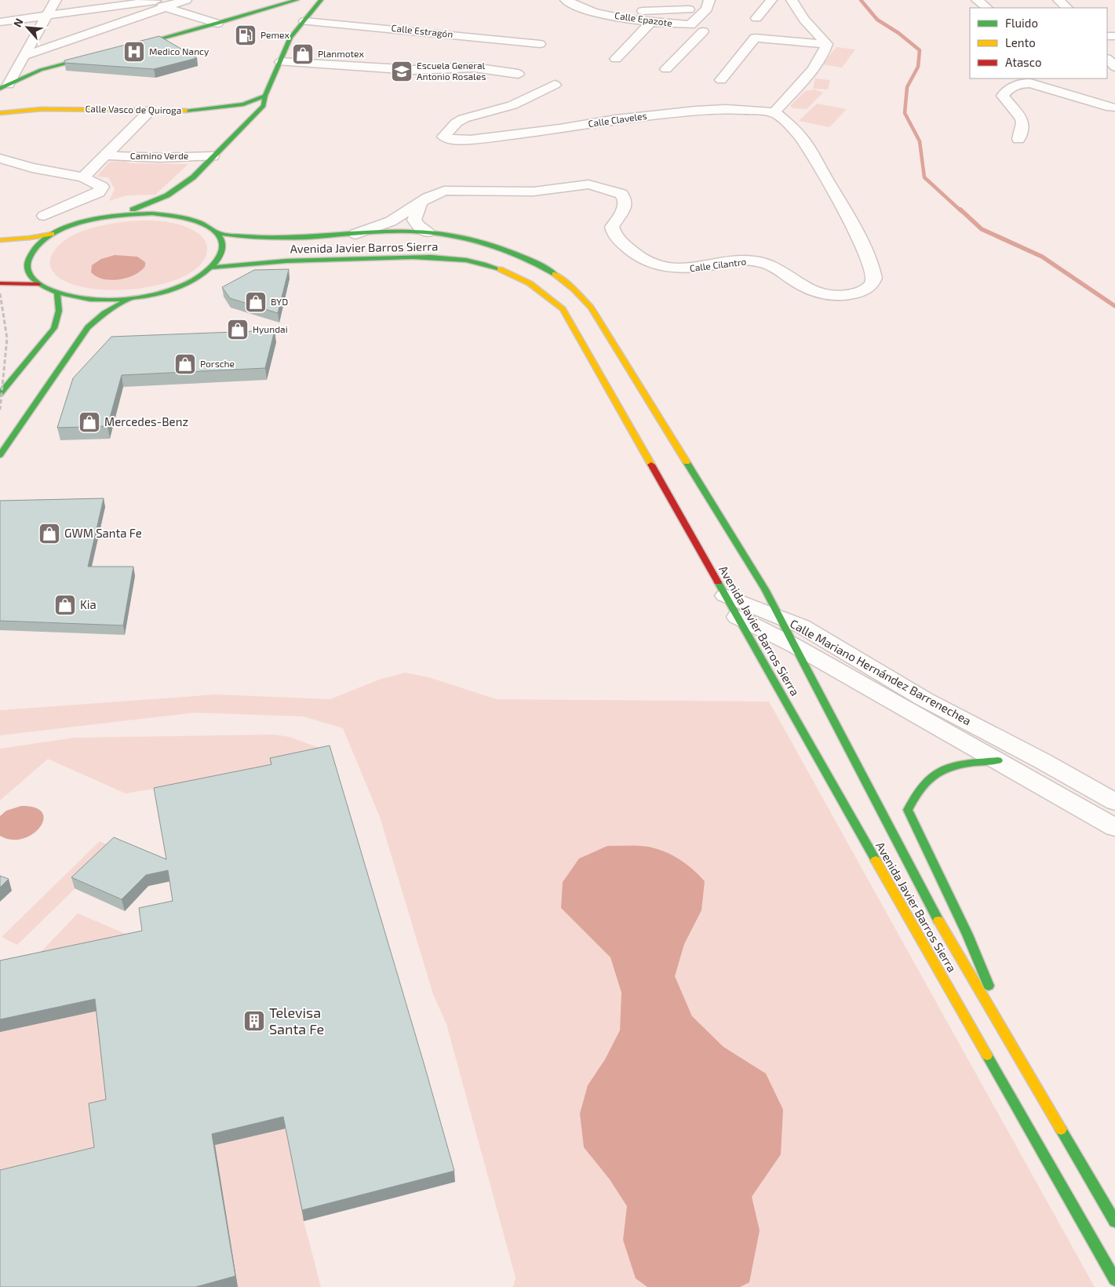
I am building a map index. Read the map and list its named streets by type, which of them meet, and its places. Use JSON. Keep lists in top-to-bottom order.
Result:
{
  "streets": {
    "main road": ["Calle Vasco de Quiroga", "Avenida Javier Barros Sierra"],
    "street": [
      "Calle Epazote",
      "Calle Estragón",
      "Calle Claveles",
      "Camino Verde",
      "Calle Cilantro",
      "Calle Mariano Hernández Barrenechea"
    ]
  },
  "crossings": [
    ["Calle Claveles", "Calle Cilantro"],
    ["Avenida Javier Barros Sierra", "Calle Cilantro"],
    ["Avenida Javier Barros Sierra", "Calle Mariano Hernández Barrenechea"]
  ],
  "places": {
    "fuel station": ["Pemex"],
    "hospital": ["Medico Nancy"],
    "shop": [
      "Planmotex",
      "BYD",
      "Hyundai",
      "Porsche",
      "Mercedes-Benz",
      "GWM Santa Fe",
      "Kia"
    ],
    "school or university": ["Escuela General Antonio Rosales"],
    "building": ["Televisa Santa Fe"]
  },
  "legend": ["Fluido", "Lento", "Atasco"],
  "north": "top left"
}
